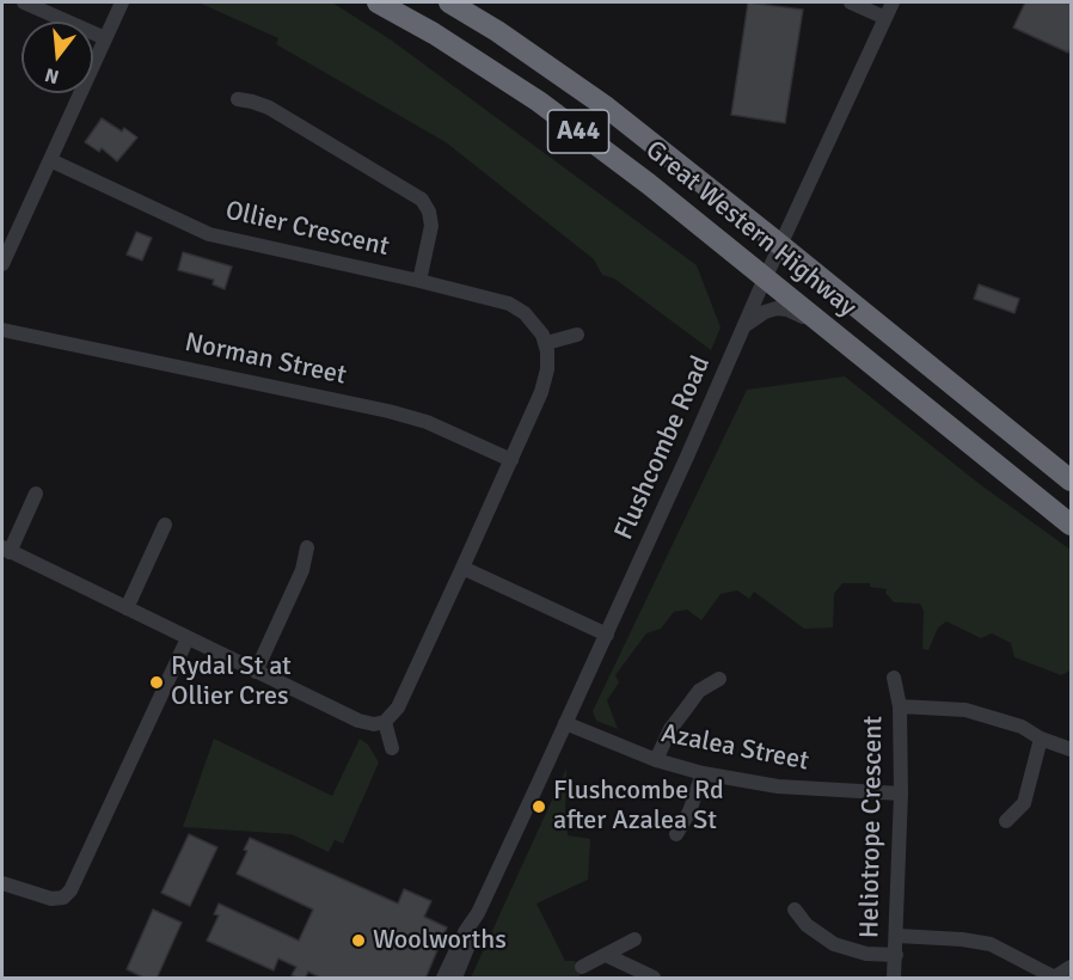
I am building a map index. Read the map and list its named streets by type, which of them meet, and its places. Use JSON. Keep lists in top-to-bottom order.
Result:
{
  "streets": {
    "highway": ["A44", "Great Western Highway"],
    "street": [
      "Ollier Crescent",
      "Norman Street",
      "Flushcombe Road",
      "Azalea Street",
      "Heliotrope Crescent"
    ]
  },
  "crossings": [
    ["Great Western Highway", "Flushcombe Road"],
    ["Flushcombe Road", "Azalea Street"],
    ["Azalea Street", "Heliotrope Crescent"]
  ],
  "places": ["Rydal St at Ollier Cres", "Flushcombe Rd after Azalea St", "Woolworths"],
  "north": "bottom"
}
